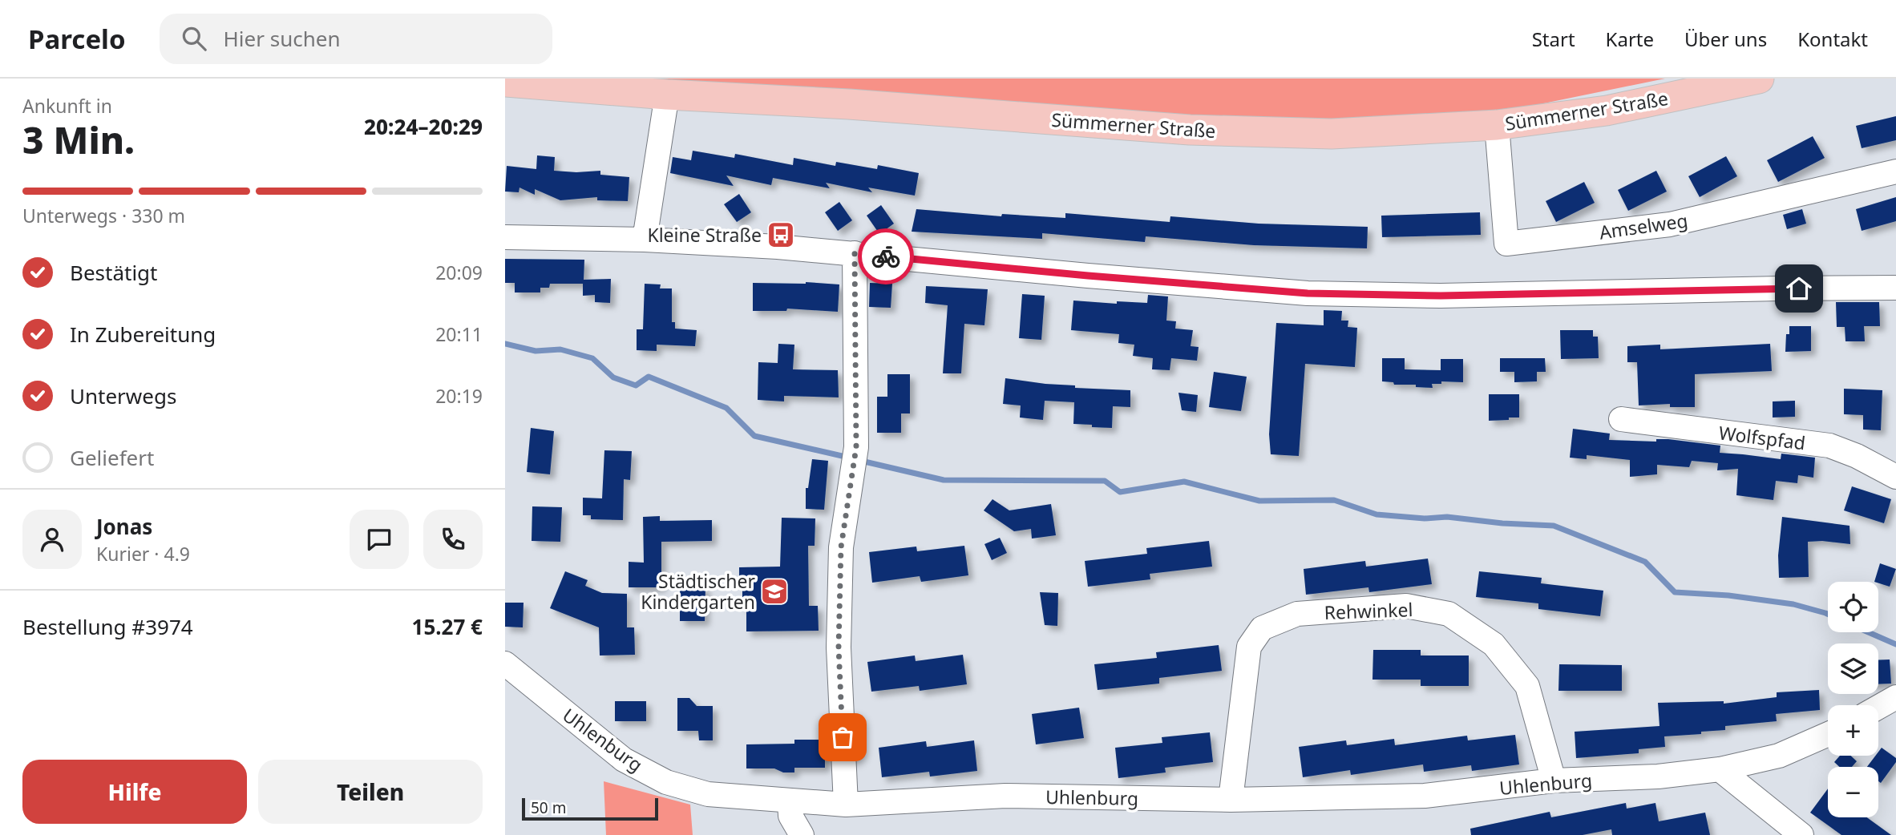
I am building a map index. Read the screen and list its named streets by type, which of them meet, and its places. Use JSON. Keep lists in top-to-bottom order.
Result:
{
  "streets": {
    "main road": ["Sümmerner Straße"],
    "street": [
      "Amselweg",
      "Wolfspfad",
      "Rehwinkel",
      "Uhlenburg"
    ]
  },
  "crossings": [
    ["Sümmerner Straße", "Amselweg"],
    ["Rehwinkel", "Uhlenburg"]
  ],
  "places": {
    "bus stop": ["Kleine Straße"],
    "school or university": ["Städtischer Kindergarten"]
  },
  "scale_bar": "50 m",
  "page": {
    "header": "Parcelo",
    "search": "Hier suchen",
    "nav": [
      "Start",
      "Karte",
      "Über uns",
      "Kontakt"
    ],
    "heading": ["3 Min.", "Ankunft in", "20:24–20:29"],
    "panel": [
      "Jonas",
      "Kurier · 4.9",
      "Bestellung #3974",
      "15.27 €"
    ],
    "bar": "Unterwegs · 330 m",
    "list": [
      ["Bestätigt", "20:09"],
      ["In Zubereitung", "20:11"],
      ["Unterwegs", "20:19"],
      "Geliefert"
    ],
    "map_buttons": ["+", "−"],
    "buttons": ["Hilfe", "Teilen"],
    "scale": "50 m"
  }
}
